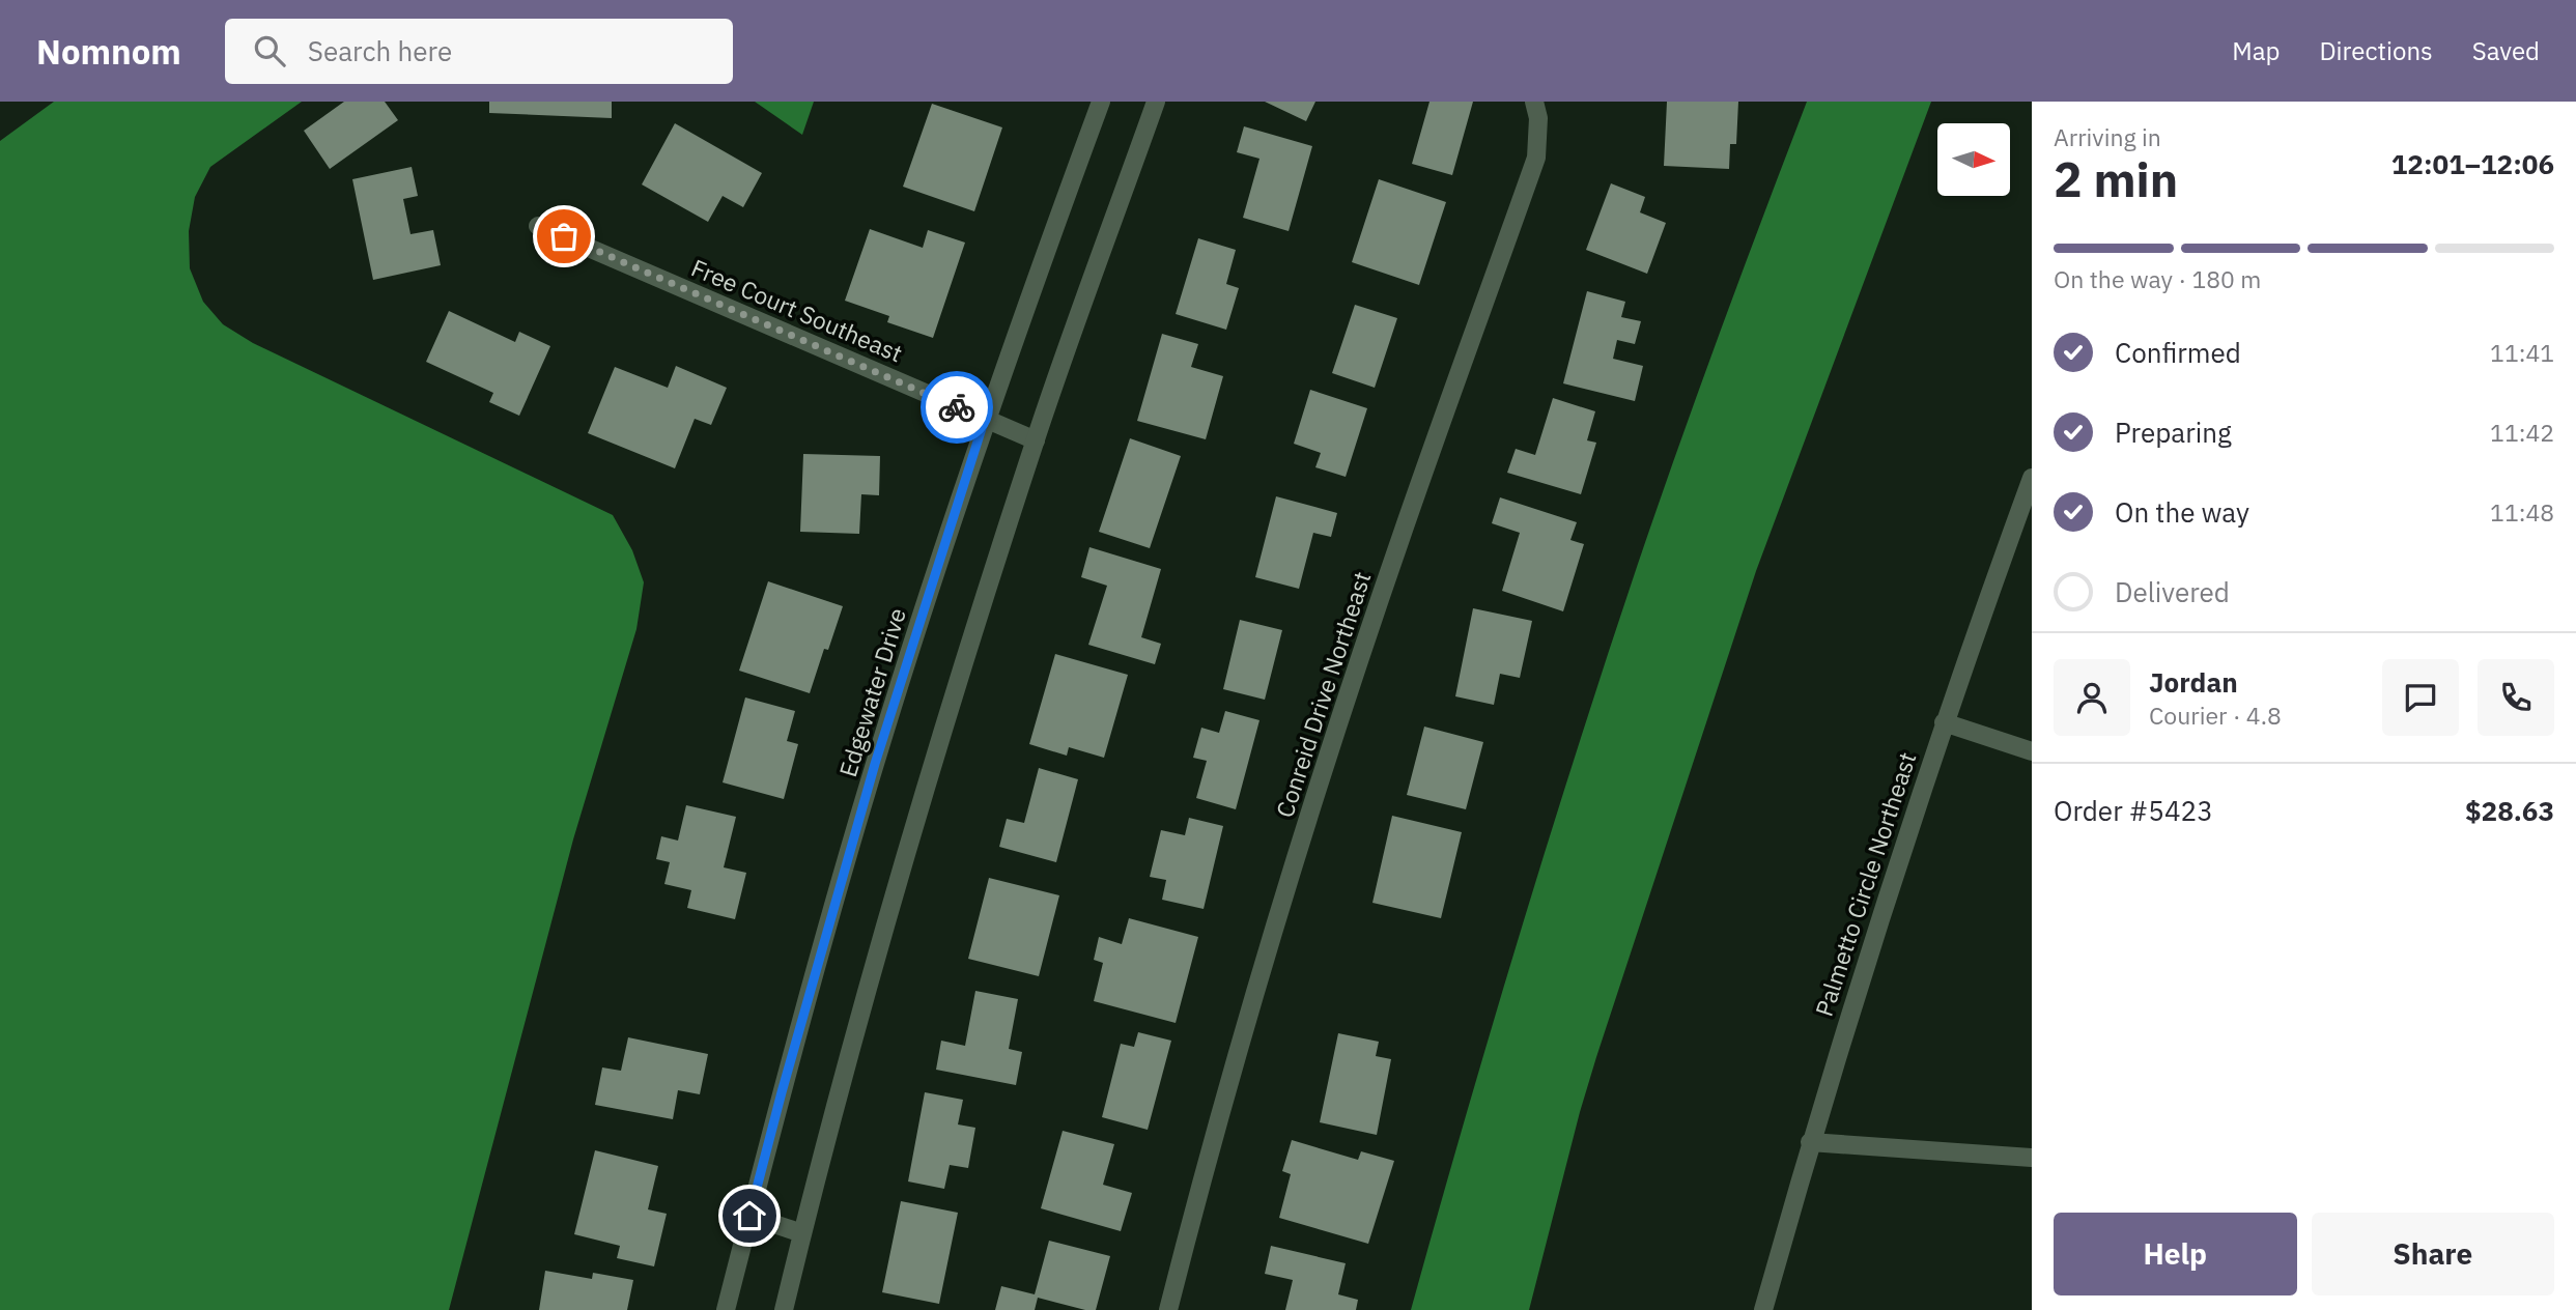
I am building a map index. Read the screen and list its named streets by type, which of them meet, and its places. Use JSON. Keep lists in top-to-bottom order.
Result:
{
  "streets": {
    "street": [
      "Free Court Southeast",
      "Edgewater Drive",
      "Conreid Drive Northeast",
      "Palmetto Circle Northeast"
    ]
  },
  "crossings": [
    ["Free Court Southeast", "Edgewater Drive"]
  ],
  "north": "right",
  "page": {
    "header": "Nomnom",
    "search": "Search here",
    "nav": ["Map", "Directions", "Saved"],
    "heading": ["2 min", "Arriving in", "12:01–12:06"],
    "panel": [
      "Jordan",
      "Courier · 4.8",
      "Order #5423",
      "$28.63"
    ],
    "bar": "On the way · 180 m",
    "list": [
      ["Confirmed", "11:41"],
      ["Preparing", "11:42"],
      ["On the way", "11:48"],
      "Delivered"
    ],
    "buttons": ["Help", "Share"]
  }
}
